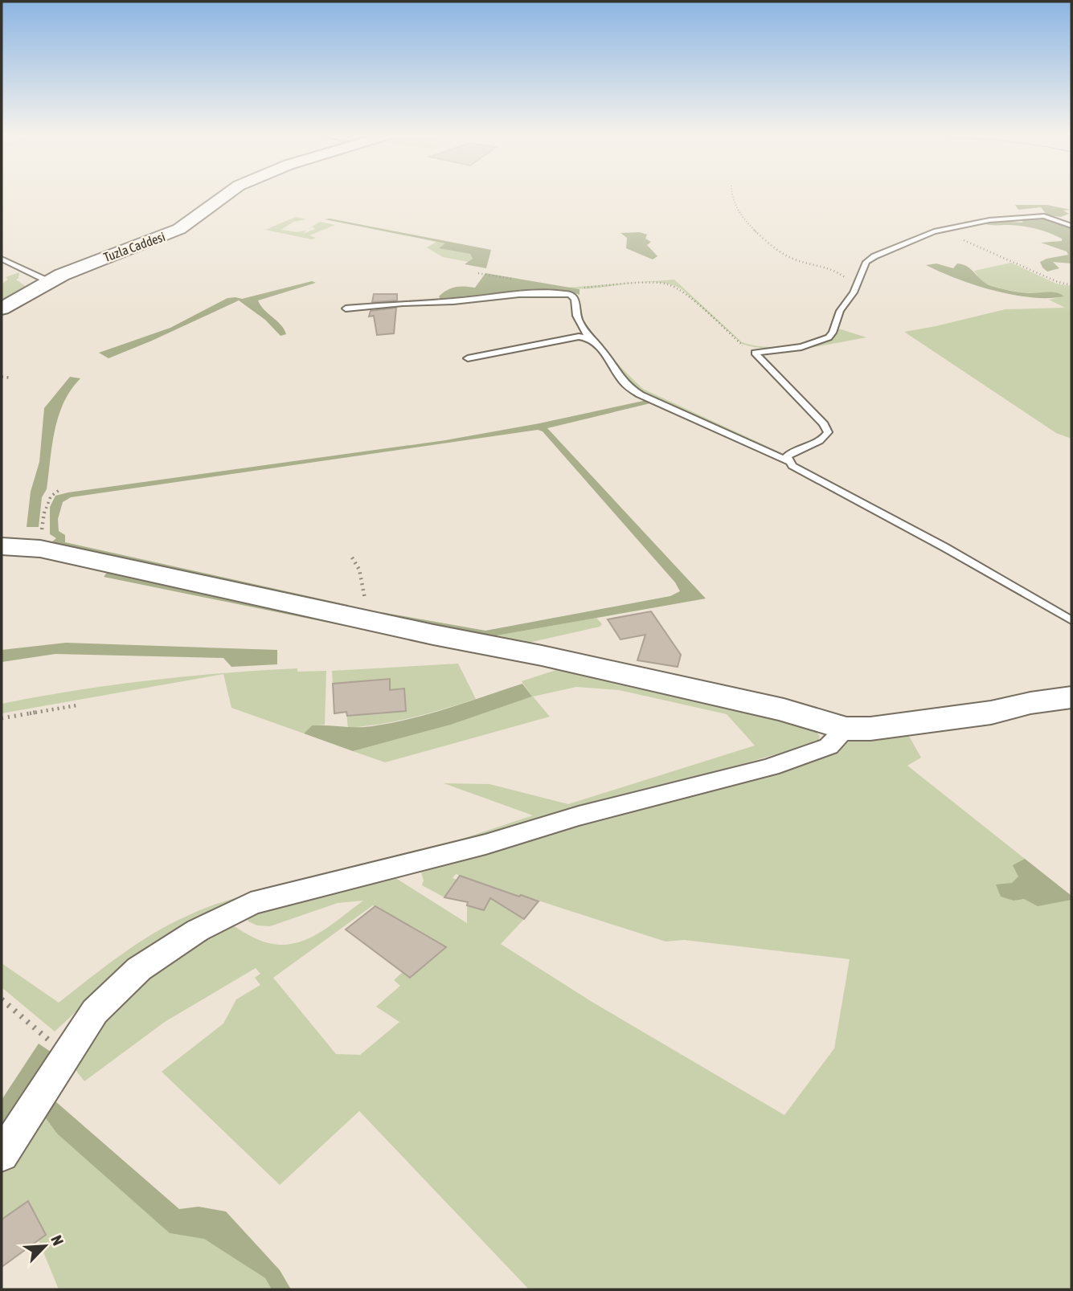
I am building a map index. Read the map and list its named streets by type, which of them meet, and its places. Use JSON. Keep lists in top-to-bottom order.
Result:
{
  "streets": {
    "main road": ["Tuzla Caddesi"]
  },
  "north": "top right"
}
